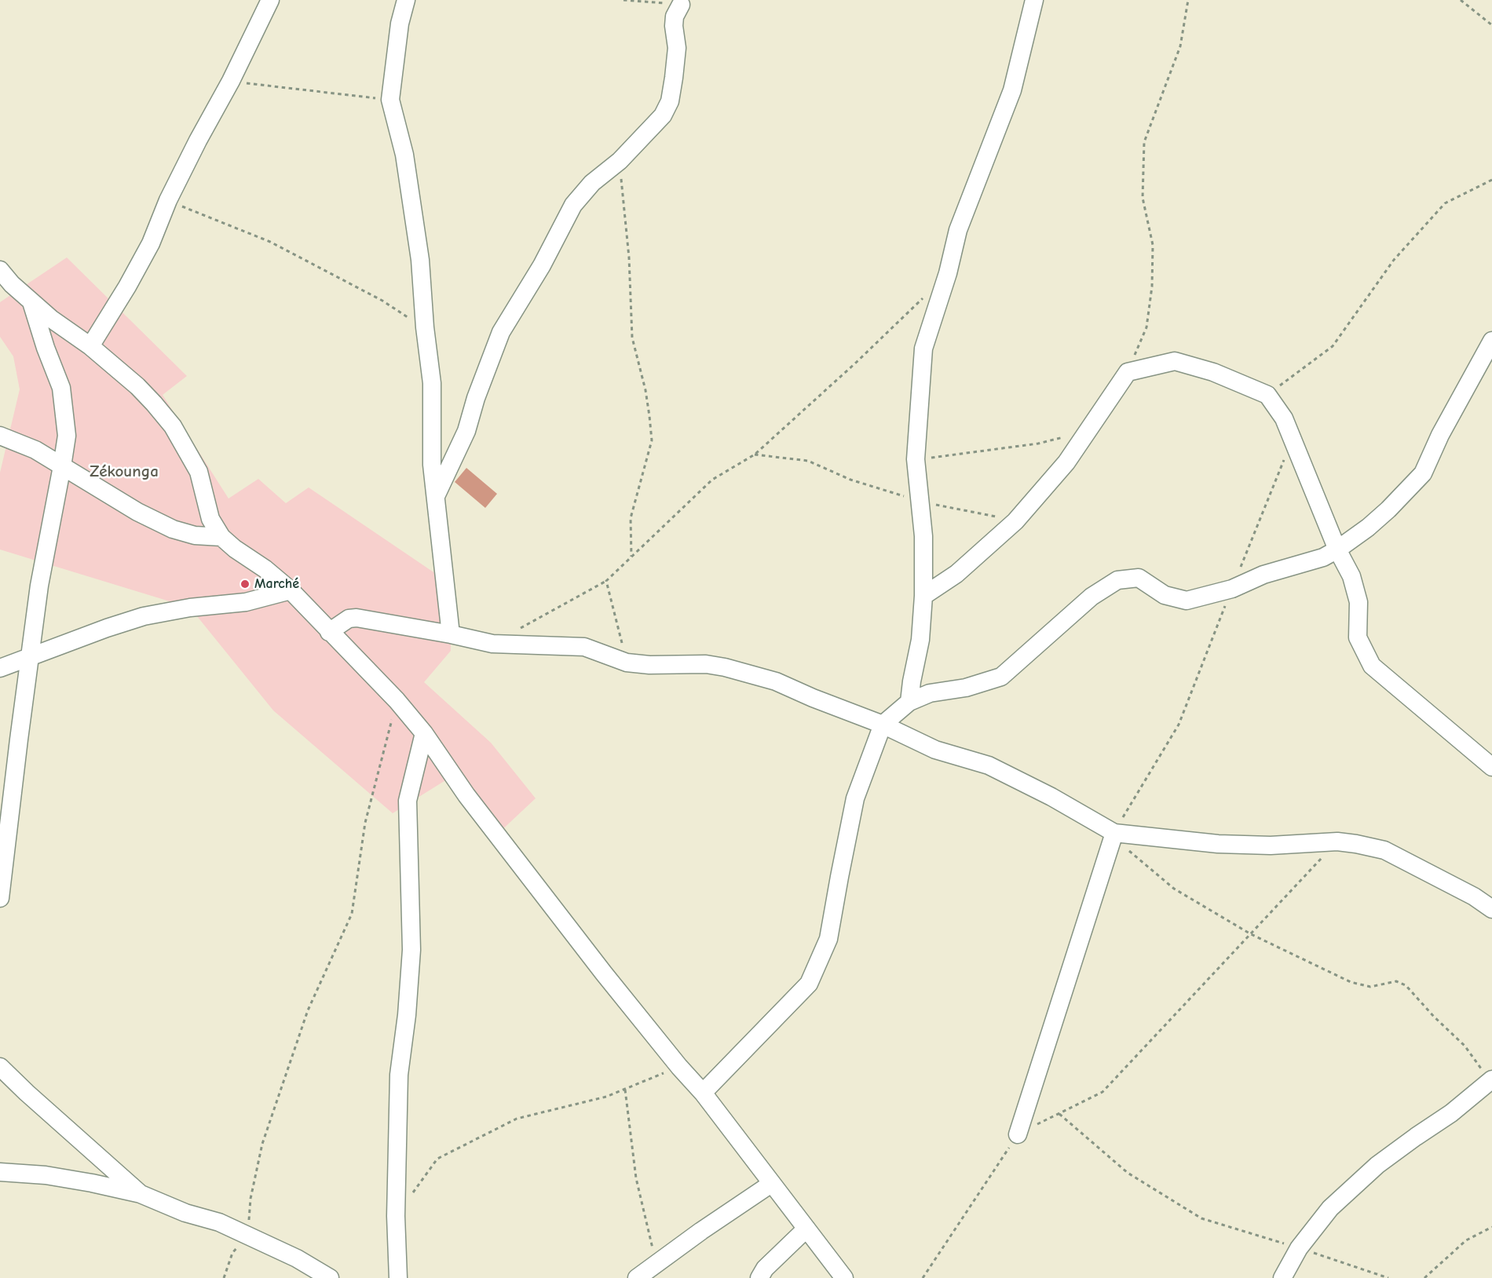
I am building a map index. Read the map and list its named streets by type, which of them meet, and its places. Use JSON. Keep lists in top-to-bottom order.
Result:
{
  "districts": ["Zékounga"],
  "places": ["Marché"]
}
